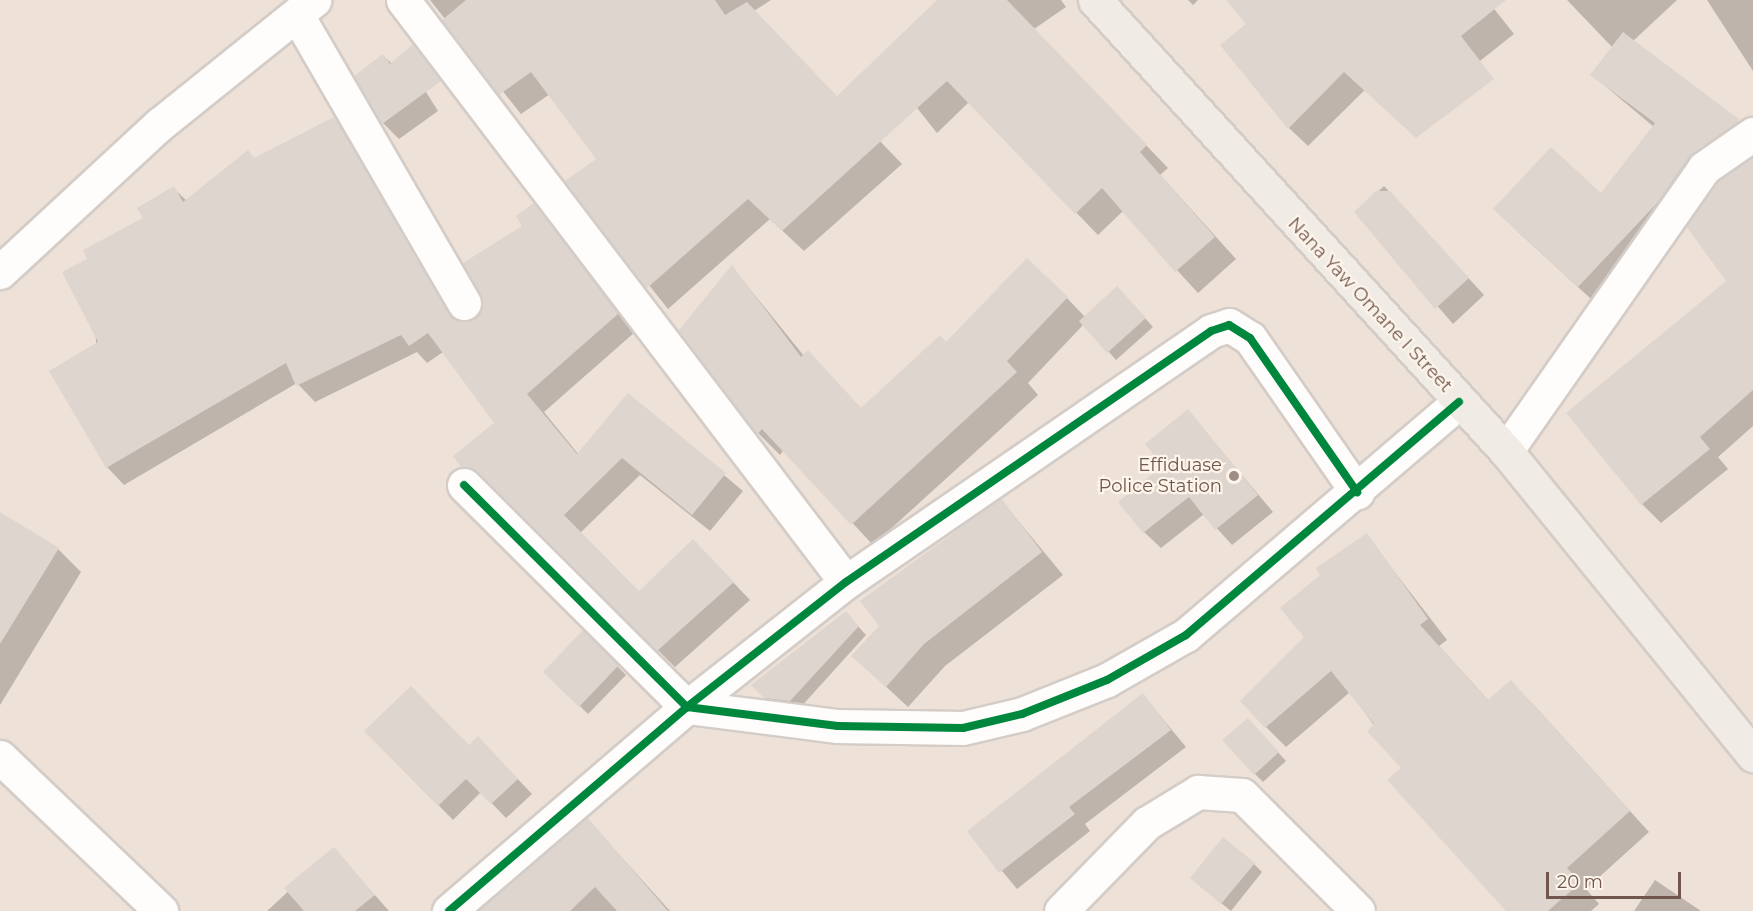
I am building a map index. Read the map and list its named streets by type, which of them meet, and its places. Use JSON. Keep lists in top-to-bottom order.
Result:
{
  "streets": {
    "main road": ["Nana Yaw Omane I Street"]
  },
  "places": ["Effiduase Police Station"],
  "scale_bar": "20 m"
}
